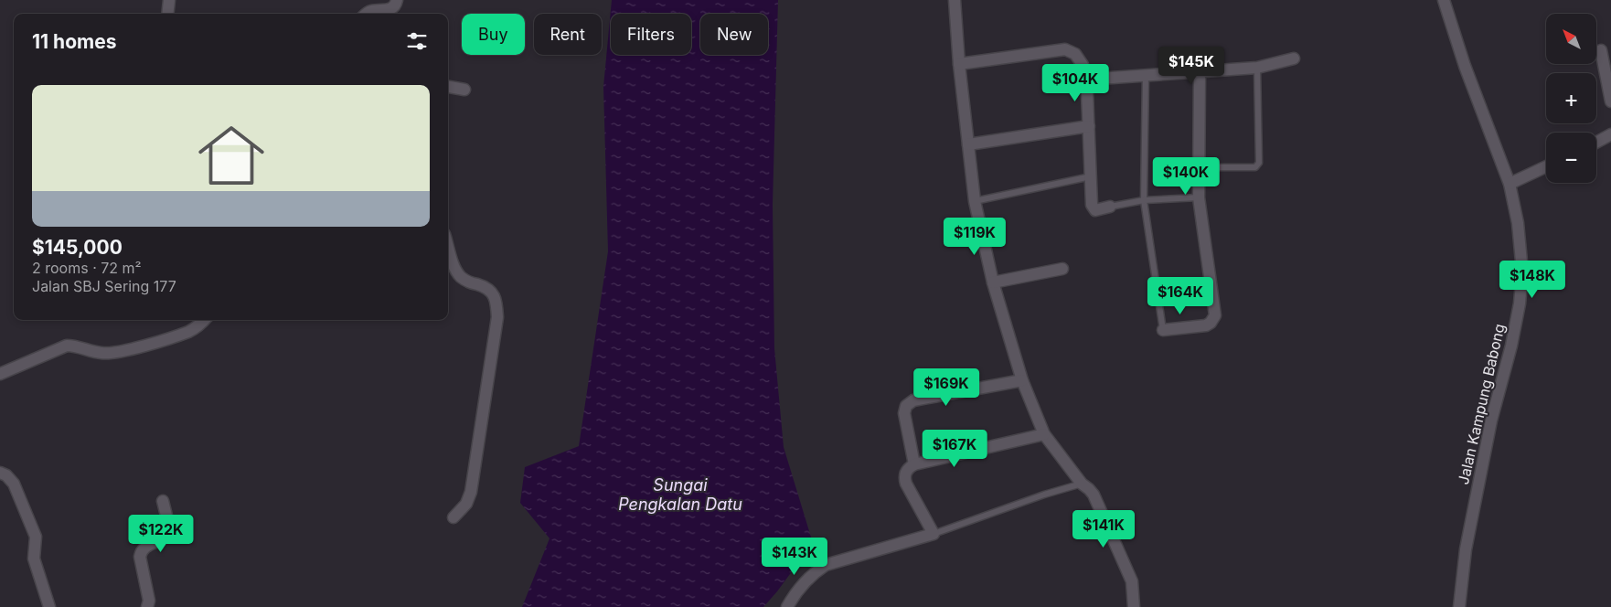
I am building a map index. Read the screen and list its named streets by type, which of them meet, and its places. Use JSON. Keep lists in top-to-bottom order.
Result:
{
  "streets": {
    "street": ["Jalan Kampung Babong"]
  },
  "water": ["Sungai Pengkalan Datu"],
  "north": "top left",
  "page": {
    "map_buttons": ["+", "−"],
    "chip": [
      "Buy",
      "Rent",
      "Filters",
      "New"
    ],
    "heading": "11 homes",
    "price": [
      "$145K",
      "$104K",
      "$140K",
      "$119K",
      "$148K",
      "$164K",
      "$169K",
      "$167K",
      "$141K",
      "$122K",
      "$143K"
    ],
    "list": [
      {
        "name": "$145,000",
        "note": "2 rooms · 72 m² · Jalan SBJ Sering 177"
      }
    ]
  }
}
